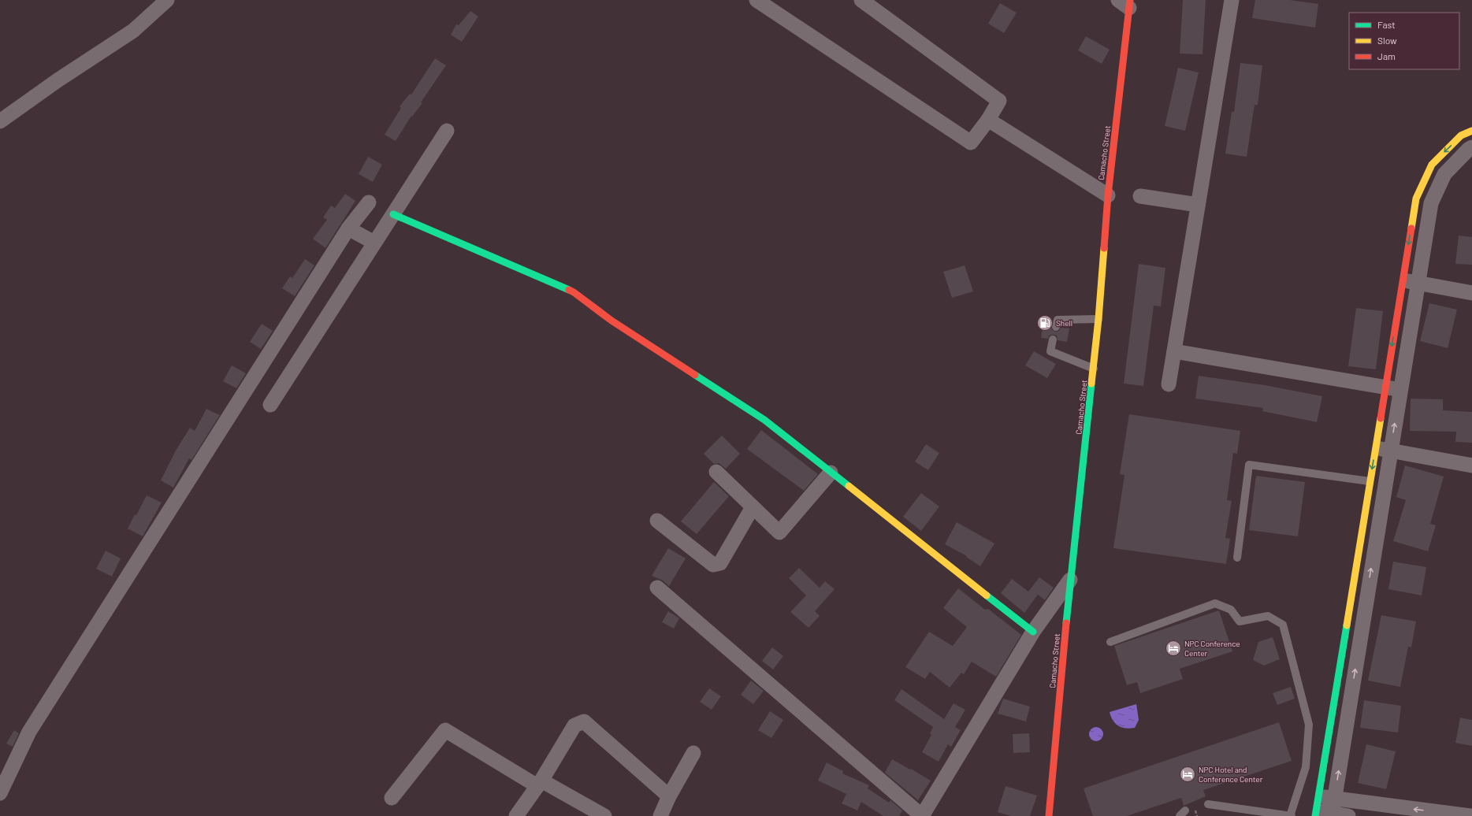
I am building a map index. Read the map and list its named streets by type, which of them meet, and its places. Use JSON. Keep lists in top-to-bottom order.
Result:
{
  "streets": {
    "street": ["Camacho Street"]
  },
  "places": {
    "fuel station": ["Shell"],
    "hotel": ["NPC Conference Center", "NPC Hotel and Conference Center"]
  },
  "legend": ["Fast", "Slow", "Jam"]
}
